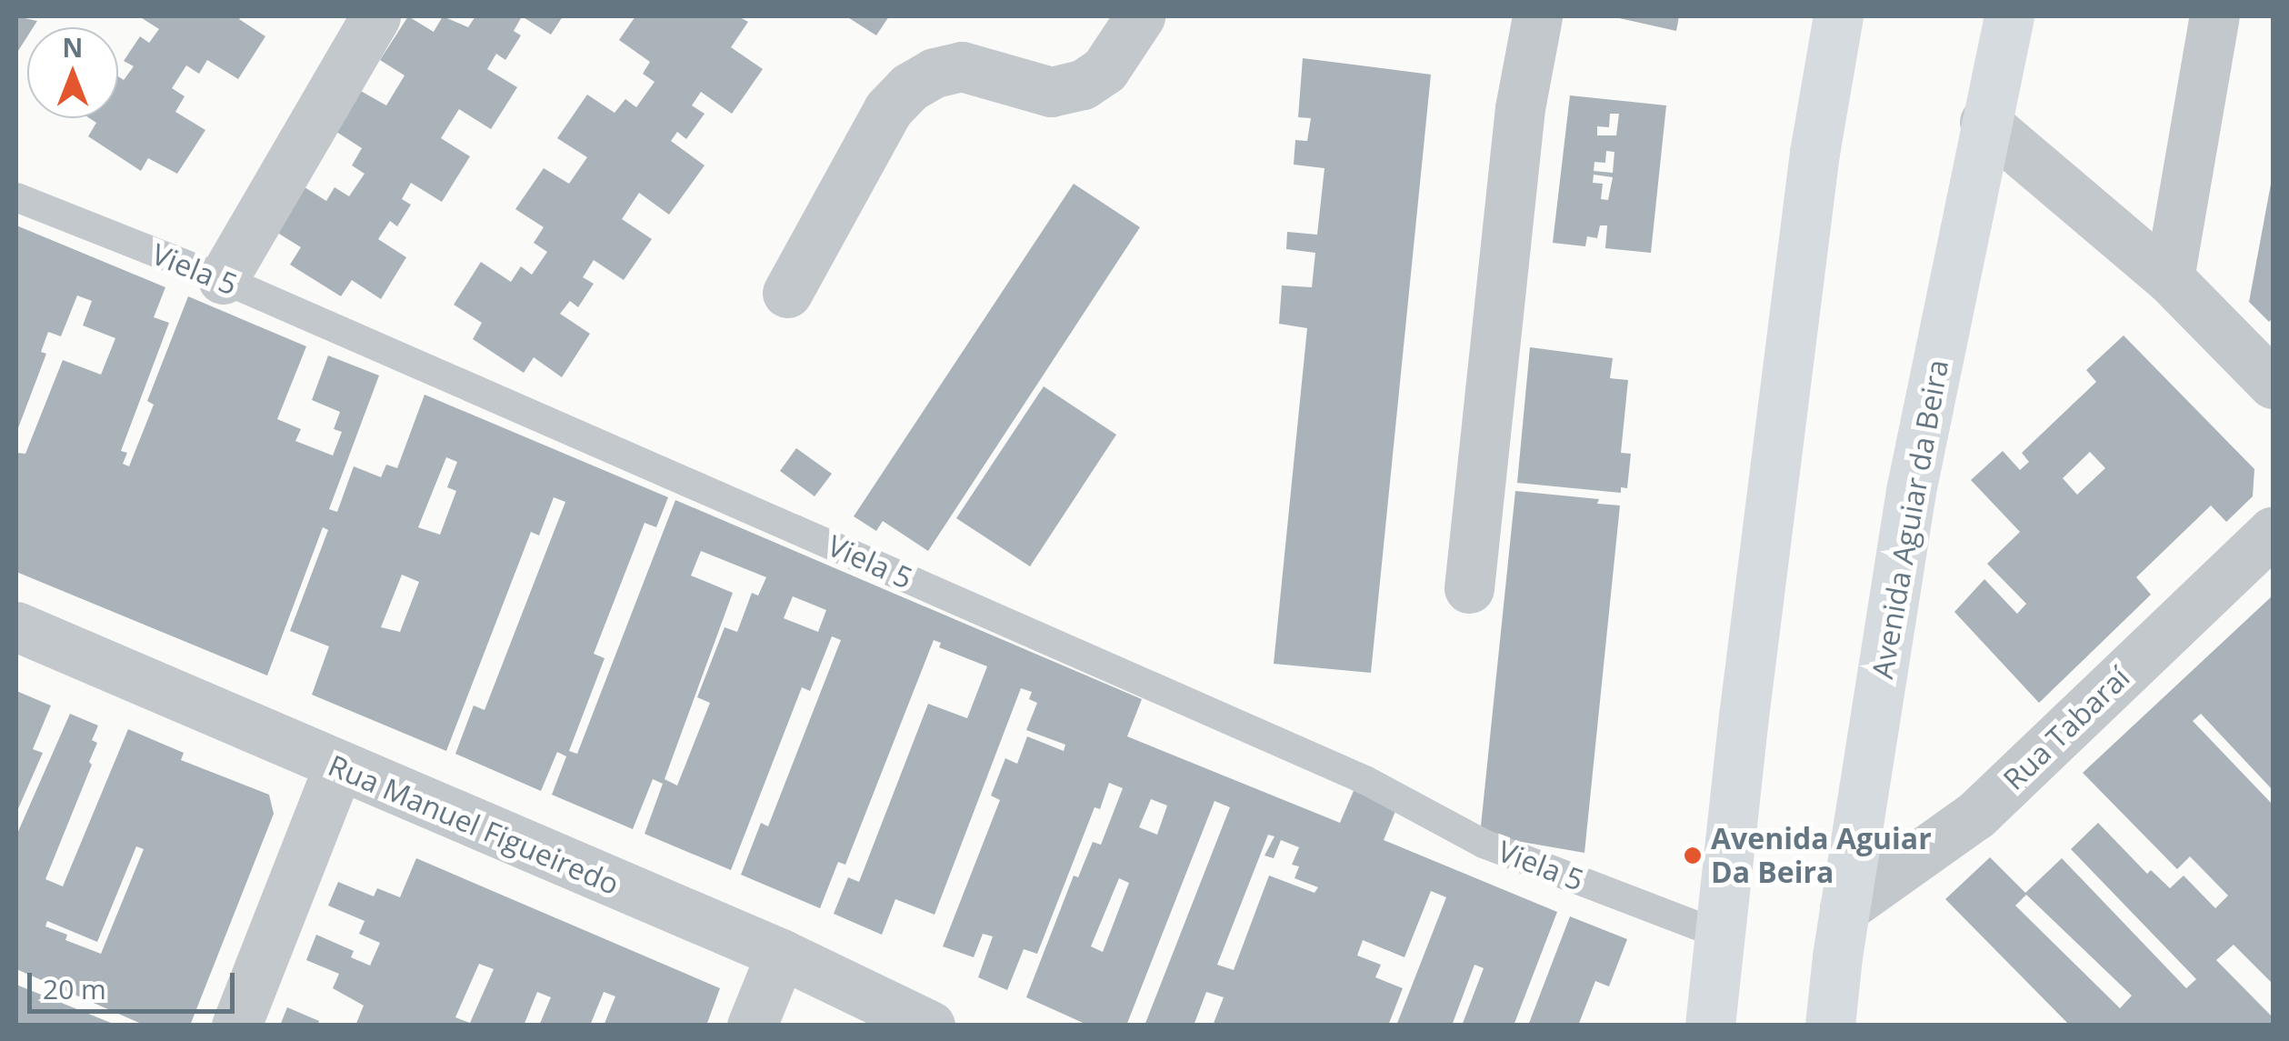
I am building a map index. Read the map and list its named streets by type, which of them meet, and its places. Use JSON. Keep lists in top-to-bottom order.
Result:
{
  "streets": {
    "main road": ["Avenida Aguiar da Beira"],
    "street": ["Rua Tabaraí", "Rua Manuel Figueiredo"],
    "lane": ["Viela 5"]
  },
  "crossings": [
    ["Avenida Aguiar da Beira", "Rua Tabaraí"]
  ],
  "places": ["Avenida Aguiar Da Beira"],
  "scale_bar": "20 m",
  "north": "top"
}
